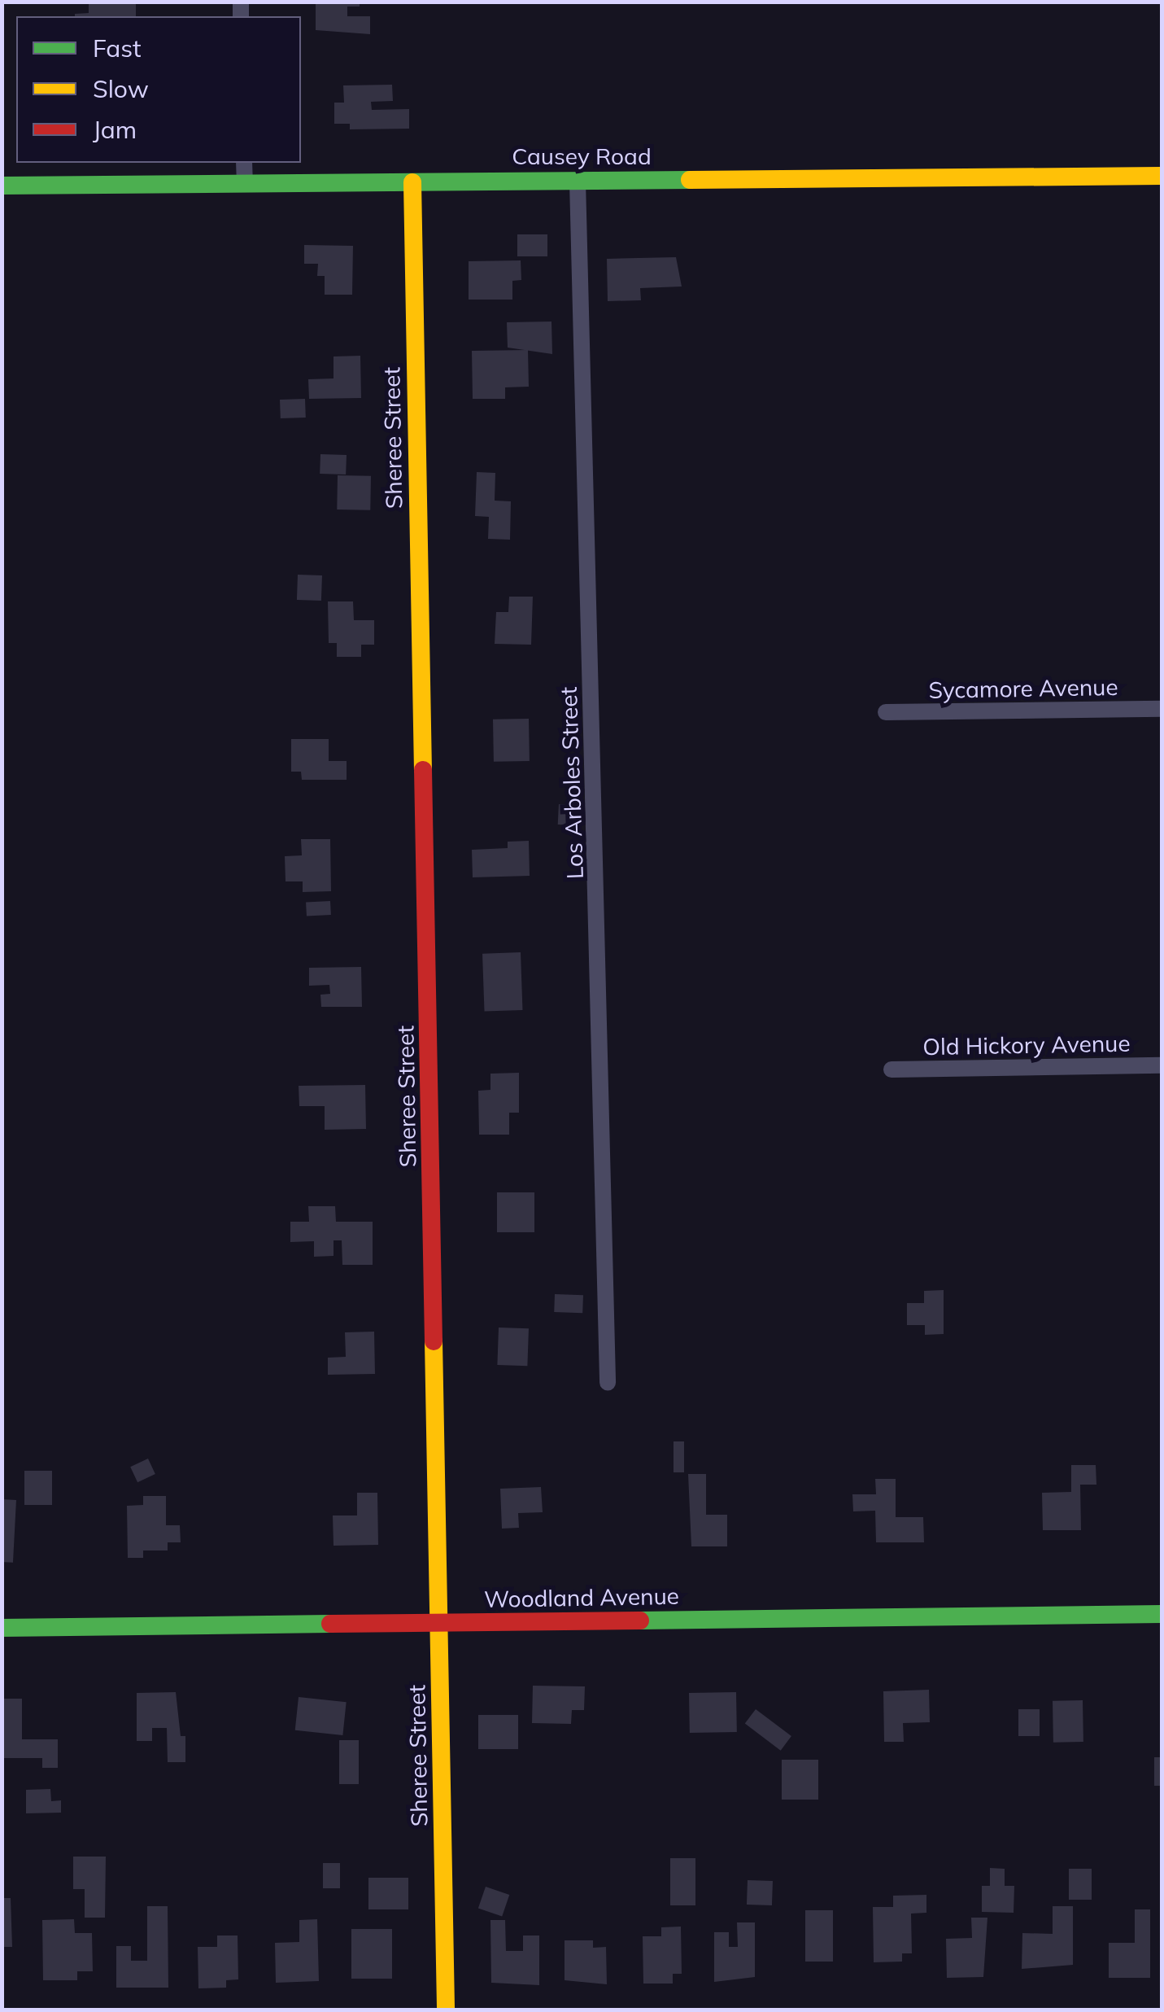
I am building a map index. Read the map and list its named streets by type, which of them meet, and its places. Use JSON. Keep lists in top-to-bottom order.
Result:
{
  "streets": {
    "street": [
      "Causey Road",
      "Sheree Street",
      "Sycamore Avenue",
      "Los Arboles Street",
      "Old Hickory Avenue",
      "Woodland Avenue"
    ]
  },
  "crossings": [
    ["Causey Road", "Sheree Street"],
    ["Causey Road", "Los Arboles Street"],
    ["Sheree Street", "Woodland Avenue"]
  ],
  "legend": ["Fast", "Slow", "Jam"]
}
